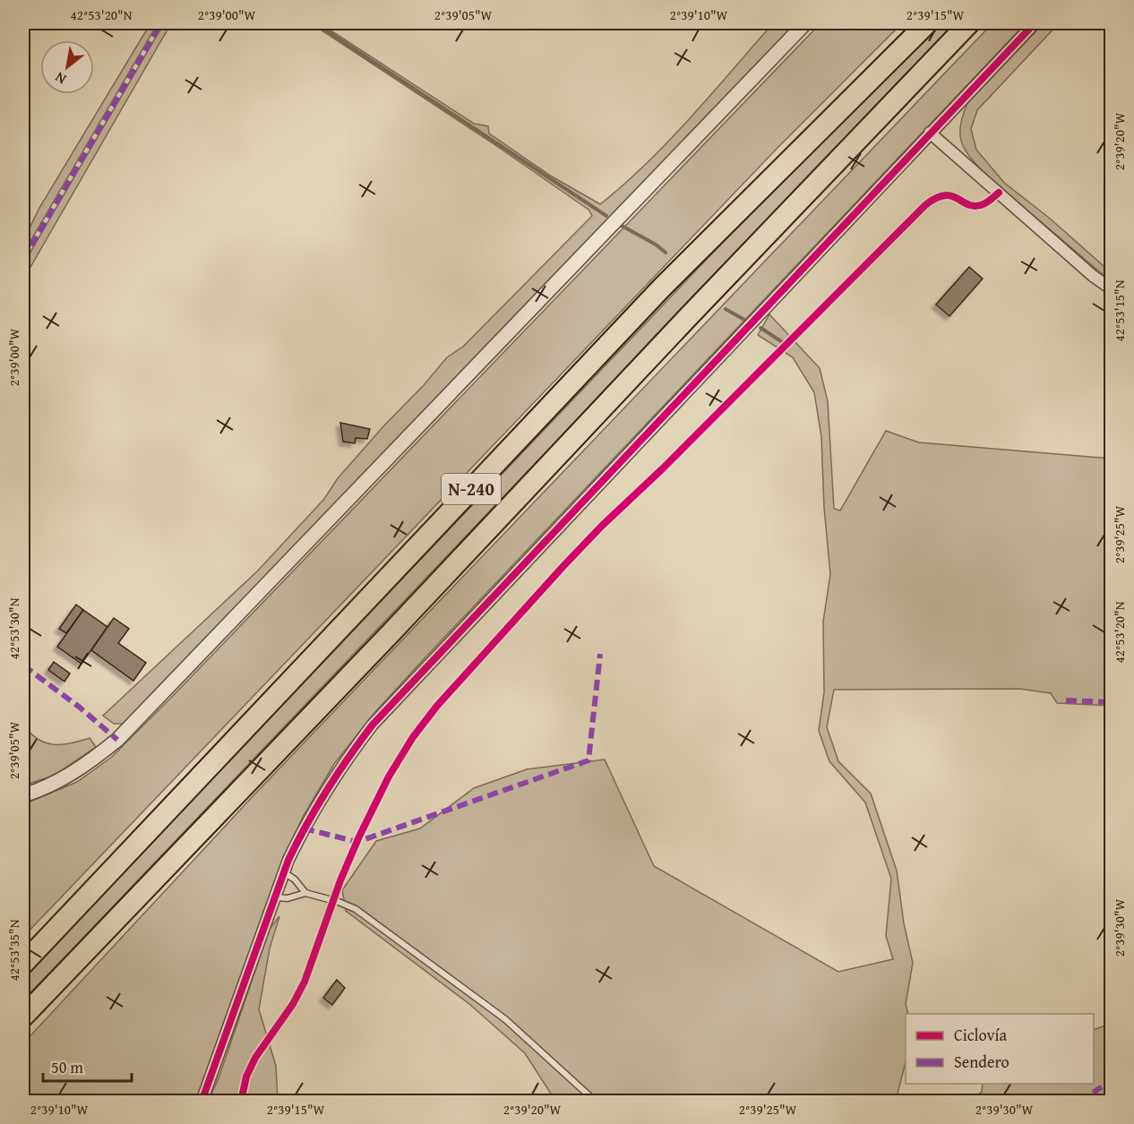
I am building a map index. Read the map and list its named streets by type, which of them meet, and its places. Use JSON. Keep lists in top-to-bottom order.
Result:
{
  "streets": {
    "highway": ["N-240"]
  },
  "legend": ["Ciclovía", "Sendero"],
  "scale_bar": "50 m",
  "north": "bottom left",
  "coordinates": [
    "42°53'20\"N",
    "2°39'00\"W",
    "2°39'05\"W",
    "2°39'10\"W",
    "2°39'15\"W",
    "2°39'20\"W",
    "42°53'15\"N",
    "2°39'25\"W",
    "42°53'30\"N",
    "2°39'30\"W",
    "42°53'35\"N"
  ]
}
